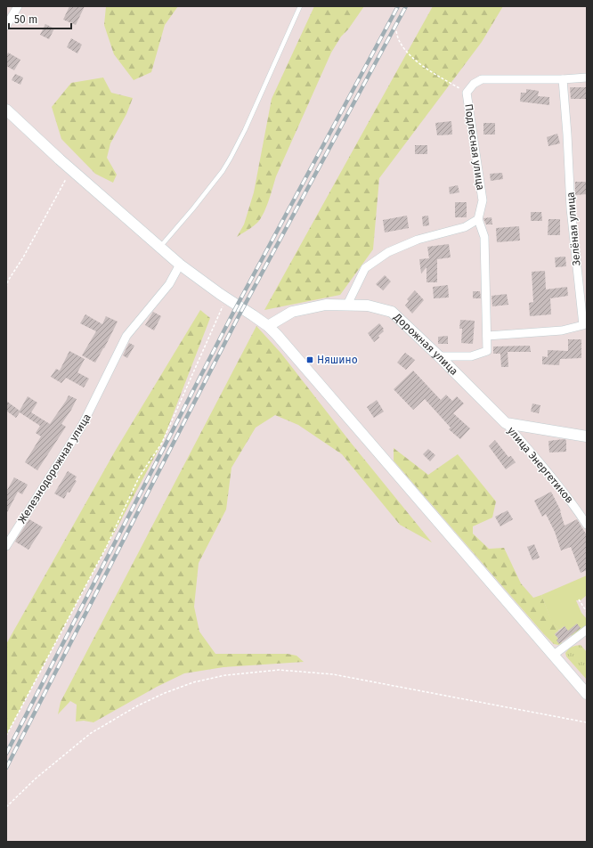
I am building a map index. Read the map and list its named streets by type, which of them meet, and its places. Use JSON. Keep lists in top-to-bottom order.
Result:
{
  "streets": {
    "street": [
      "Подлесная улица",
      "Зелёная улица",
      "Дорожная улица",
      "улица Энергетиков",
      "Железнодорожная улица"
    ]
  },
  "crossings": [
    ["Подлесная улица", "Зелёная улица"],
    ["Дорожная улица", "улица Энергетиков"]
  ],
  "places": {
    "transit": ["Няшино"]
  },
  "scale_bar": "50 m"
}
